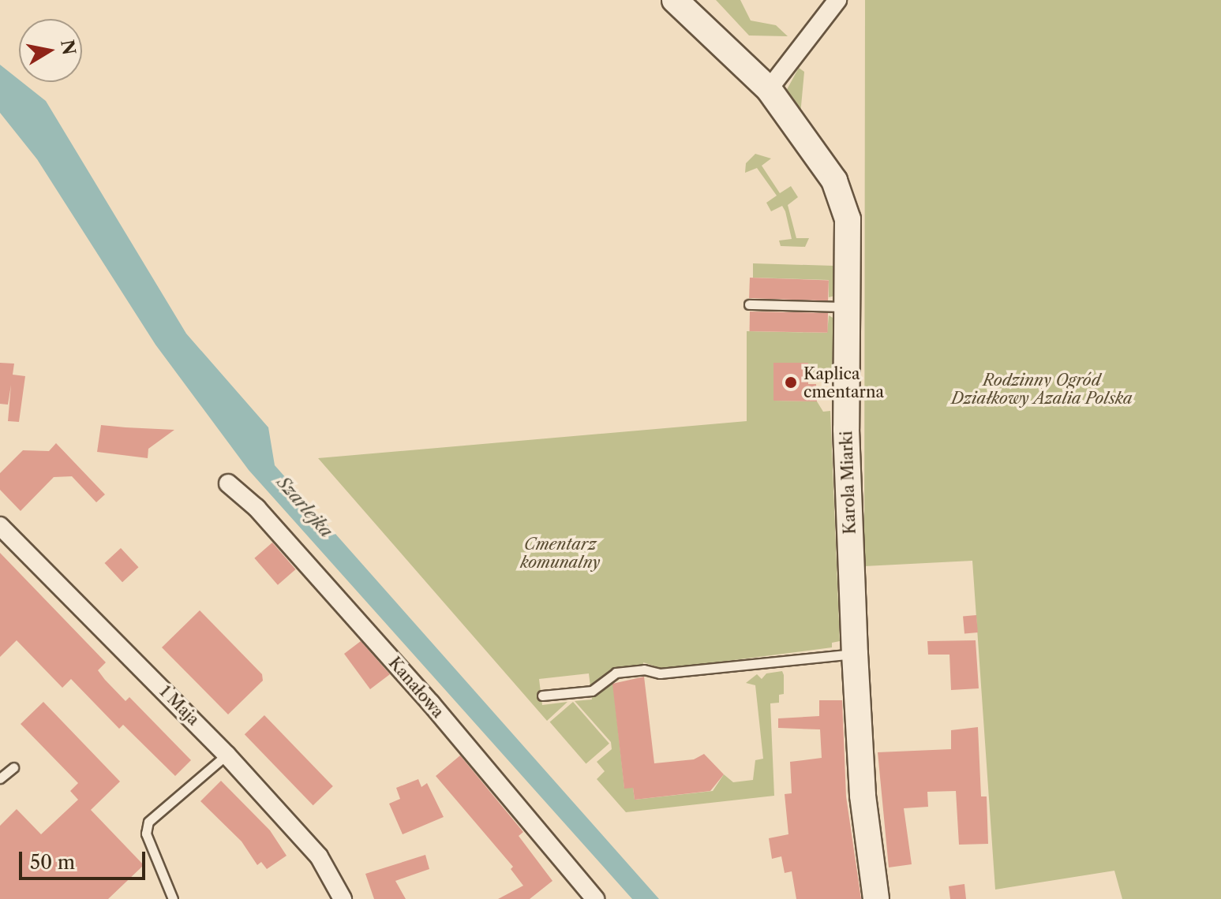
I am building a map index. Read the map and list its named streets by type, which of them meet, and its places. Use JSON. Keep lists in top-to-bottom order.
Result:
{
  "streets": {
    "street": ["Karola Miarki", "Kanałowa", "1 Maja"]
  },
  "water": ["Szarlejka"],
  "parks": ["Rodzinny Ogród Działkowy Azalia Polska", "Cmentarz komunalny"],
  "places": ["Kaplica cmentarna"],
  "scale_bar": "50 m",
  "north": "right"
}
